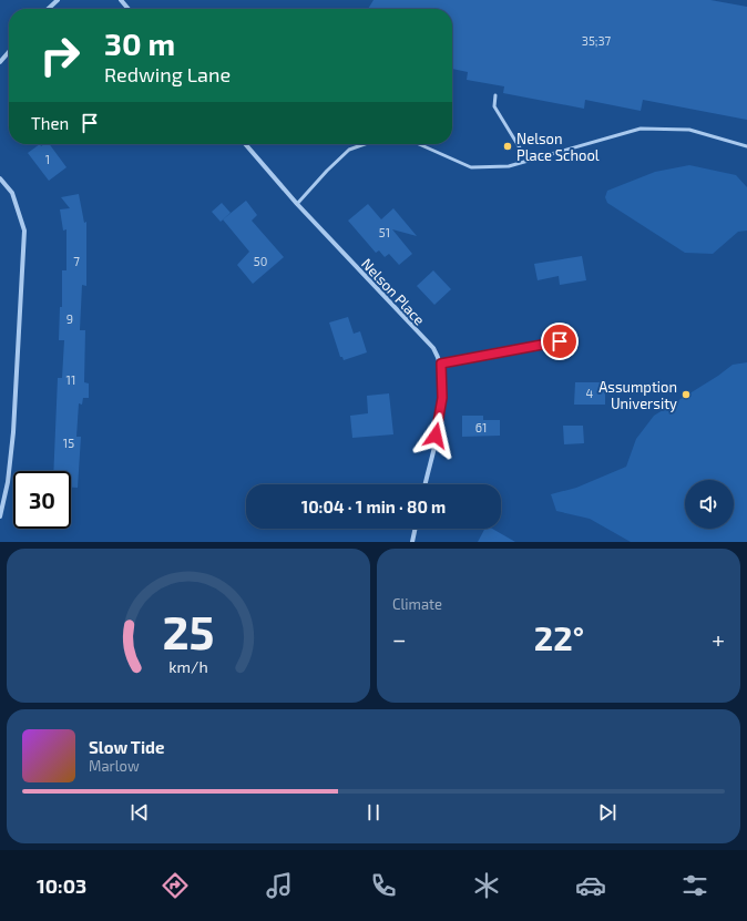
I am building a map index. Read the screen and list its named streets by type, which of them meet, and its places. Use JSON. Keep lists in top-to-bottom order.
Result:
{
  "streets": {
    "street": ["Nelson Place"]
  },
  "places": ["Nelson Place School", "Assumption University"],
  "house_numbers": [
    "35;37",
    "1",
    "51",
    "7",
    "50",
    "9",
    "11",
    "4",
    "61",
    "15"
  ],
  "page": {
    "turn": ["30 m", "Redwing Lane"],
    "then": "Then",
    "limit": "30",
    "trip": "10:04 · 1 min · 80 m",
    "tile": "Climate",
    "heat": ["−", "22°", "+"],
    "song": ["Slow Tide", "Marlow"],
    "tabs": "10:03",
    "gauge": ["25", "km/h"]
  }
}
